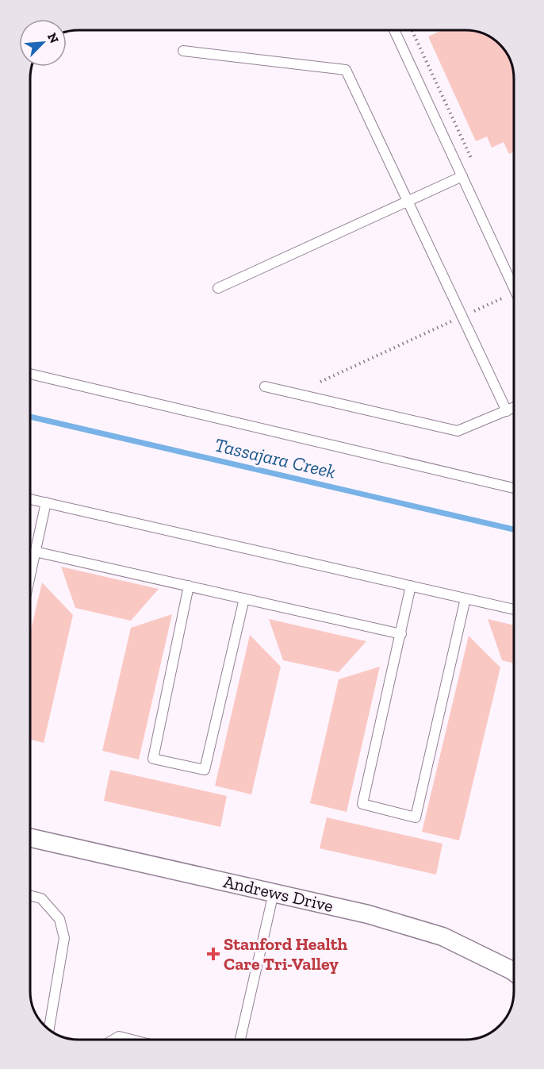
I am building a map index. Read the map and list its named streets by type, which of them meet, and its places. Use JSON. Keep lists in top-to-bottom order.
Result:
{
  "streets": {
    "street": ["Andrews Drive"]
  },
  "water": ["Tassajara Creek"],
  "places": {
    "health": ["Stanford Health Care Tri-Valley"]
  },
  "north": "top right"
}
